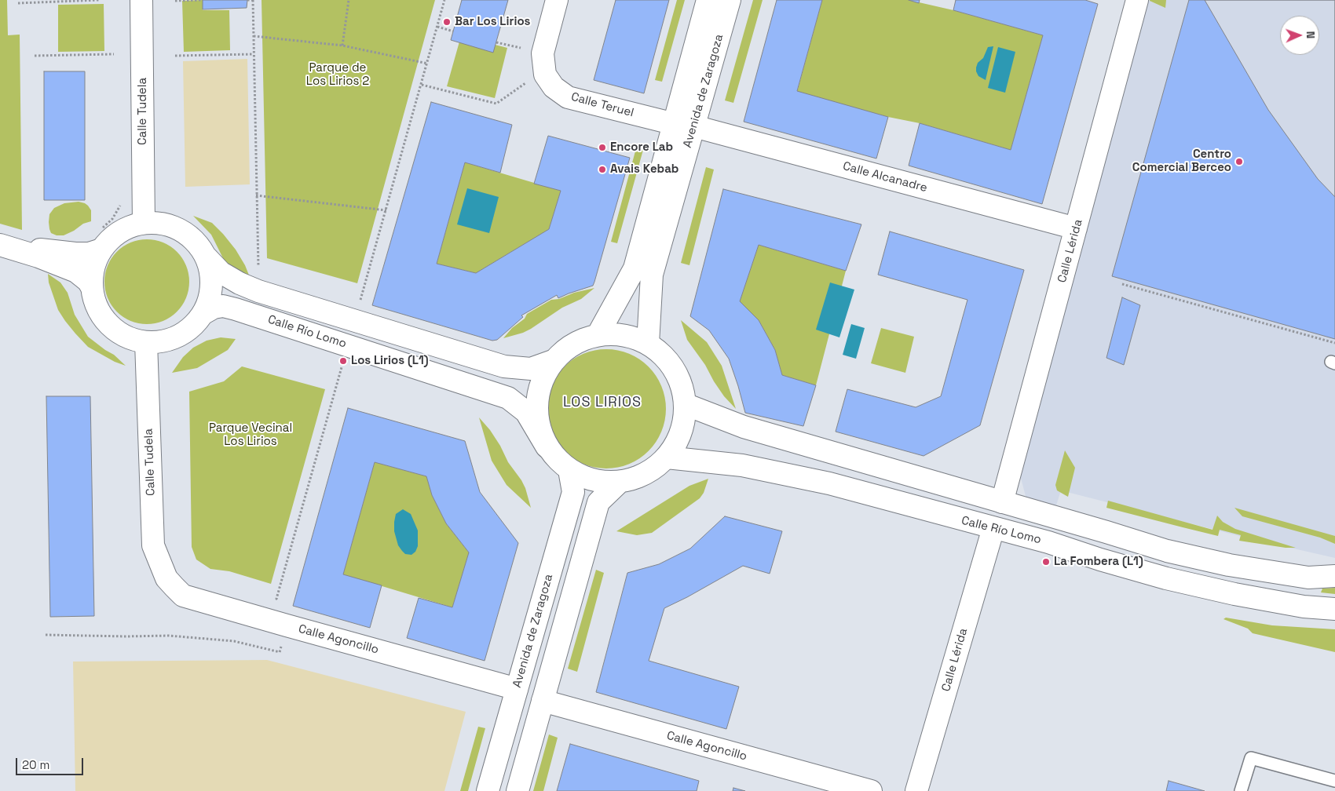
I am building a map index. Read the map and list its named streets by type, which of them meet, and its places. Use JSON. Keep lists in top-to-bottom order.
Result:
{
  "streets": {
    "main road": [
      "Avenida de Zaragoza",
      "Calle Teruel",
      "Calle Tudela",
      "Calle Alcanadre",
      "Calle Lérida",
      "Calle Río Lomo",
      "Calle Agoncillo"
    ]
  },
  "crossings": [
    ["Avenida de Zaragoza", "Calle Teruel"],
    ["Avenida de Zaragoza", "Calle Alcanadre"],
    ["Avenida de Zaragoza", "Calle Agoncillo"],
    ["Calle Teruel", "Calle Alcanadre"],
    ["Calle Tudela", "Calle Río Lomo"],
    ["Calle Tudela", "Calle Agoncillo"],
    ["Calle Alcanadre", "Calle Lérida"],
    ["Calle Lérida", "Calle Río Lomo"]
  ],
  "districts": ["LOS LIRIOS"],
  "parks": ["Parque de Los Lirios 2", "Parque Vecinal Los Lirios"],
  "places": [
    "Bar Los Lirios",
    "Encore Lab",
    "Centro Comercial Berceo",
    "Avais Kebab",
    "Los Lirios (L1)",
    "La Fombera (L1)"
  ],
  "scale_bar": "20 m",
  "north": "right"
}
